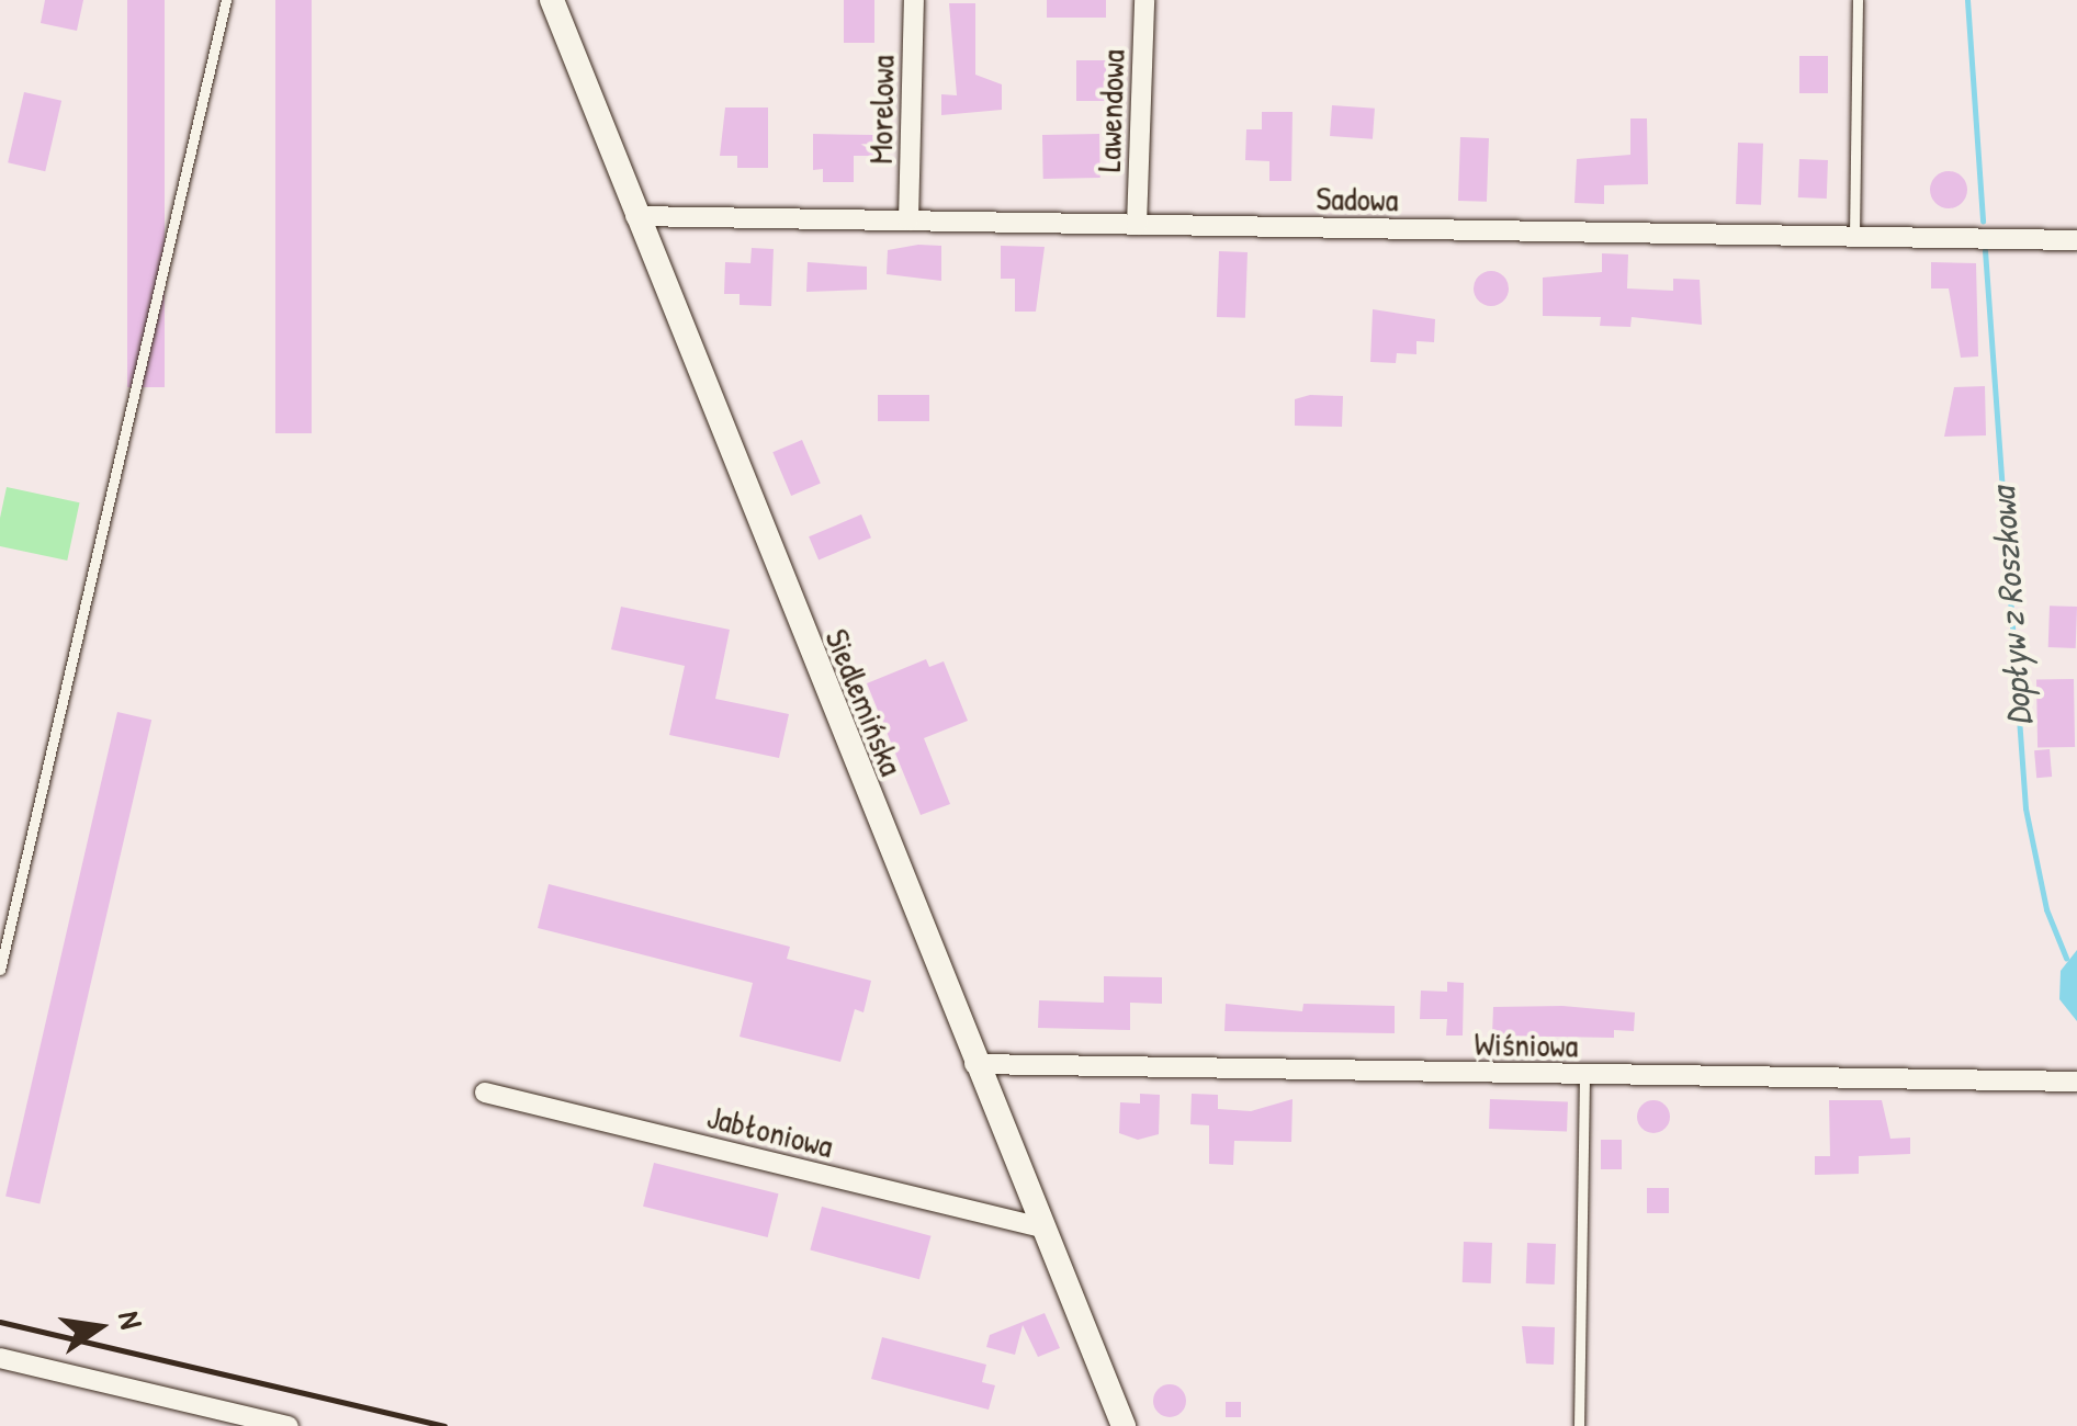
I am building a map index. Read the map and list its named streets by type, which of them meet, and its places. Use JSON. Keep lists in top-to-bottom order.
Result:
{
  "streets": {
    "street": [
      "Morelowa",
      "Lawendowa",
      "Sadowa",
      "Siedlemińska",
      "Wiśniowa",
      "Jabłoniowa"
    ]
  },
  "crossings": [
    ["Morelowa", "Sadowa"],
    ["Lawendowa", "Sadowa"],
    ["Sadowa", "Siedlemińska"],
    ["Siedlemińska", "Wiśniowa"],
    ["Siedlemińska", "Jabłoniowa"]
  ],
  "water": ["Dopływ z Roszkowa"],
  "north": "right"
}
